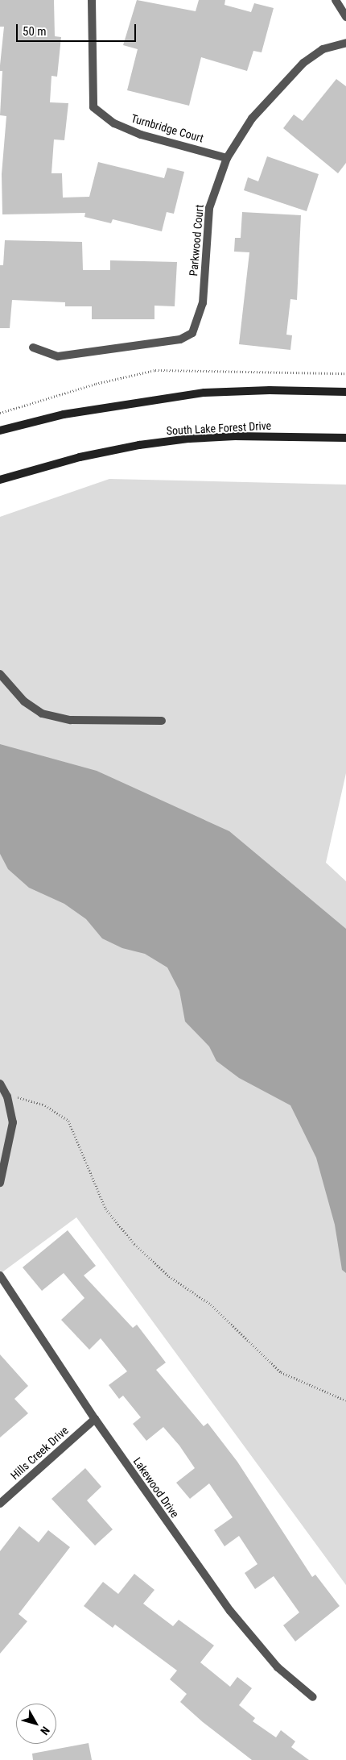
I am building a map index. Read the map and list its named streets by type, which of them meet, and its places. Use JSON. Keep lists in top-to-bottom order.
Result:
{
  "streets": {
    "main road": ["South Lake Forest Drive"],
    "street": [
      "Turnbridge Court",
      "Parkwood Court",
      "Hills Creek Drive",
      "Lakewood Drive"
    ]
  },
  "crossings": [
    ["Turnbridge Court", "Parkwood Court"],
    ["Hills Creek Drive", "Lakewood Drive"]
  ],
  "scale_bar": "50 m",
  "north": "bottom right"
}
